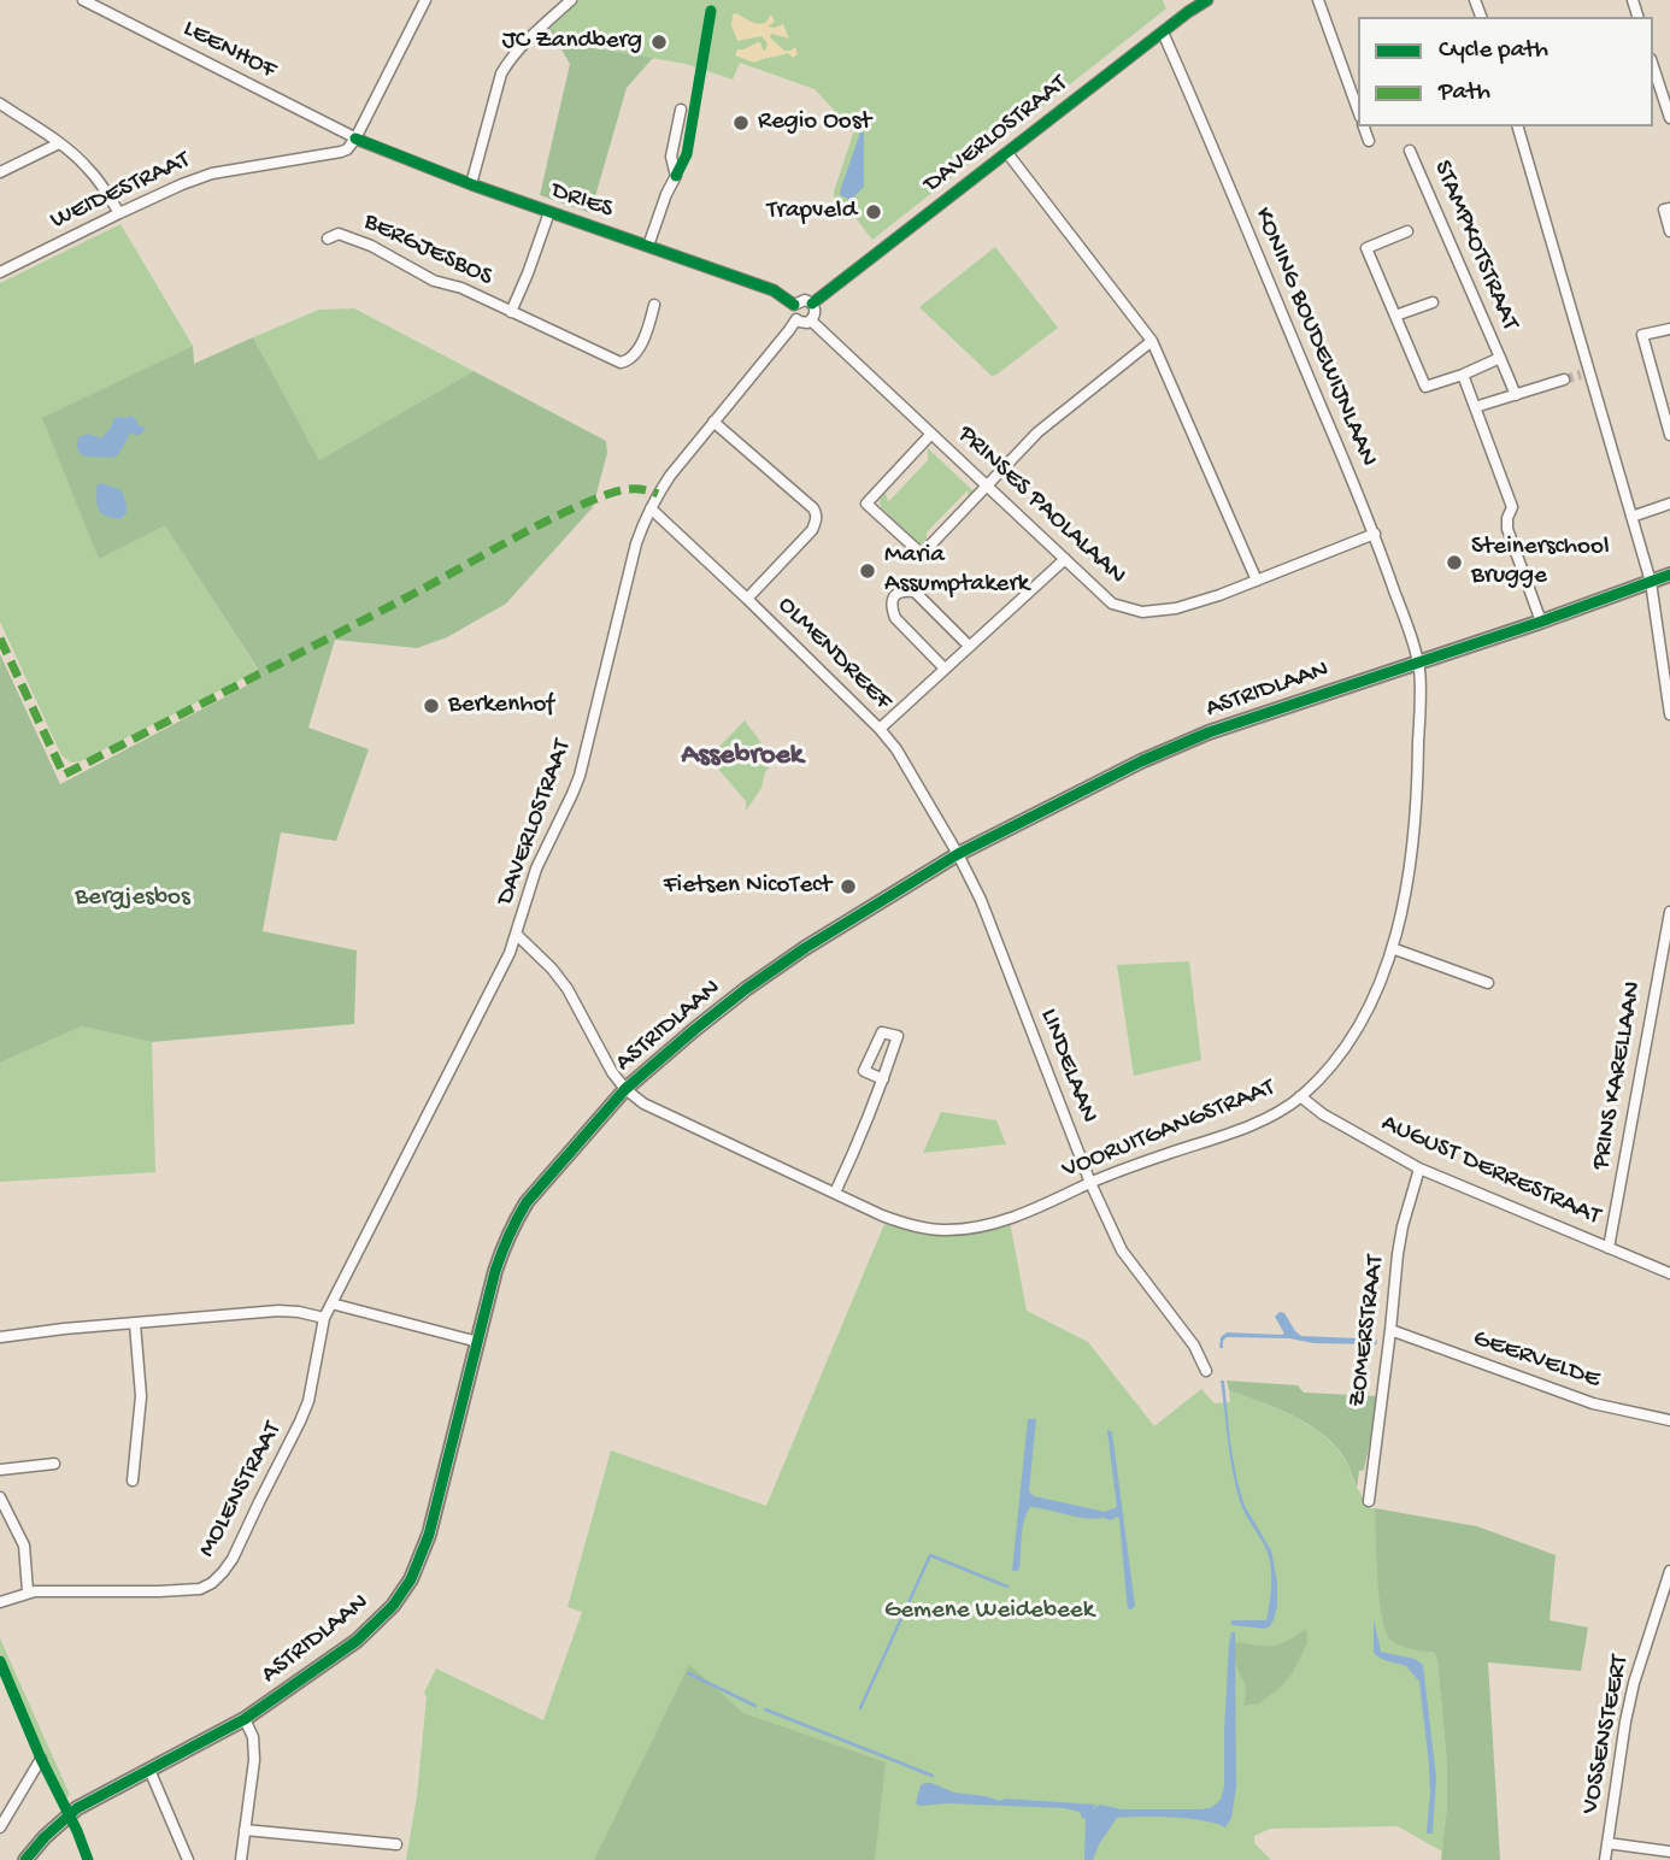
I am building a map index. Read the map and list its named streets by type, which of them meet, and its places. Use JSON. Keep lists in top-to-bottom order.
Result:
{
  "streets": {
    "main road": ["ASTRIDLAAN"],
    "street": [
      "LEENHOF",
      "DAVERLOSTRAAT",
      "WEIDESTRAAT",
      "DRIES",
      "STAMPKOTSTRAAT",
      "BERGJESBOS",
      "KONING BOUDEWIJNLAAN",
      "PRINSES PAOLALAAN",
      "OLMENDREEF",
      "LINDELAAN",
      "PRINS KARELLAAN",
      "VOORUITGANGSTRAAT",
      "AUGUST DERRESTRAAT",
      "ZOMERSTRAAT",
      "GEERVELDE",
      "MOLENSTRAAT",
      "VOSSENSTEERT"
    ]
  },
  "crossings": [
    ["LEENHOF", "WEIDESTRAAT"],
    ["LEENHOF", "DRIES"],
    ["DAVERLOSTRAAT", "DRIES"],
    ["DAVERLOSTRAAT", "KONING BOUDEWIJNLAAN"],
    ["DAVERLOSTRAAT", "PRINSES PAOLALAAN"],
    ["DAVERLOSTRAAT", "OLMENDREEF"],
    ["DAVERLOSTRAAT", "MOLENSTRAAT"],
    ["WEIDESTRAAT", "DRIES"],
    ["DRIES", "BERGJESBOS"],
    ["DRIES", "PRINSES PAOLALAAN"],
    ["KONING BOUDEWIJNLAAN", "PRINSES PAOLALAAN"],
    ["KONING BOUDEWIJNLAAN", "ASTRIDLAAN"],
    ["KONING BOUDEWIJNLAAN", "VOORUITGANGSTRAAT"],
    ["OLMENDREEF", "ASTRIDLAAN"],
    ["OLMENDREEF", "LINDELAAN"],
    ["ASTRIDLAAN", "LINDELAAN"],
    ["ASTRIDLAAN", "VOORUITGANGSTRAAT"],
    ["LINDELAAN", "VOORUITGANGSTRAAT"],
    ["PRINS KARELLAAN", "AUGUST DERRESTRAAT"],
    ["VOORUITGANGSTRAAT", "AUGUST DERRESTRAAT"],
    ["AUGUST DERRESTRAAT", "ZOMERSTRAAT"],
    ["ZOMERSTRAAT", "GEERVELDE"]
  ],
  "districts": ["Assebroek"],
  "parks": ["Bergjesbos", "Gemene Weidebeek"],
  "places": [
    "JC Zandberg",
    "Regio Oost",
    "Trapveld",
    "Steinerschool Brugge",
    "Maria Assumptakerk",
    "Berkenhof",
    "Fietsen NicoTect"
  ],
  "legend": ["Cycle path", "Path"]
}
